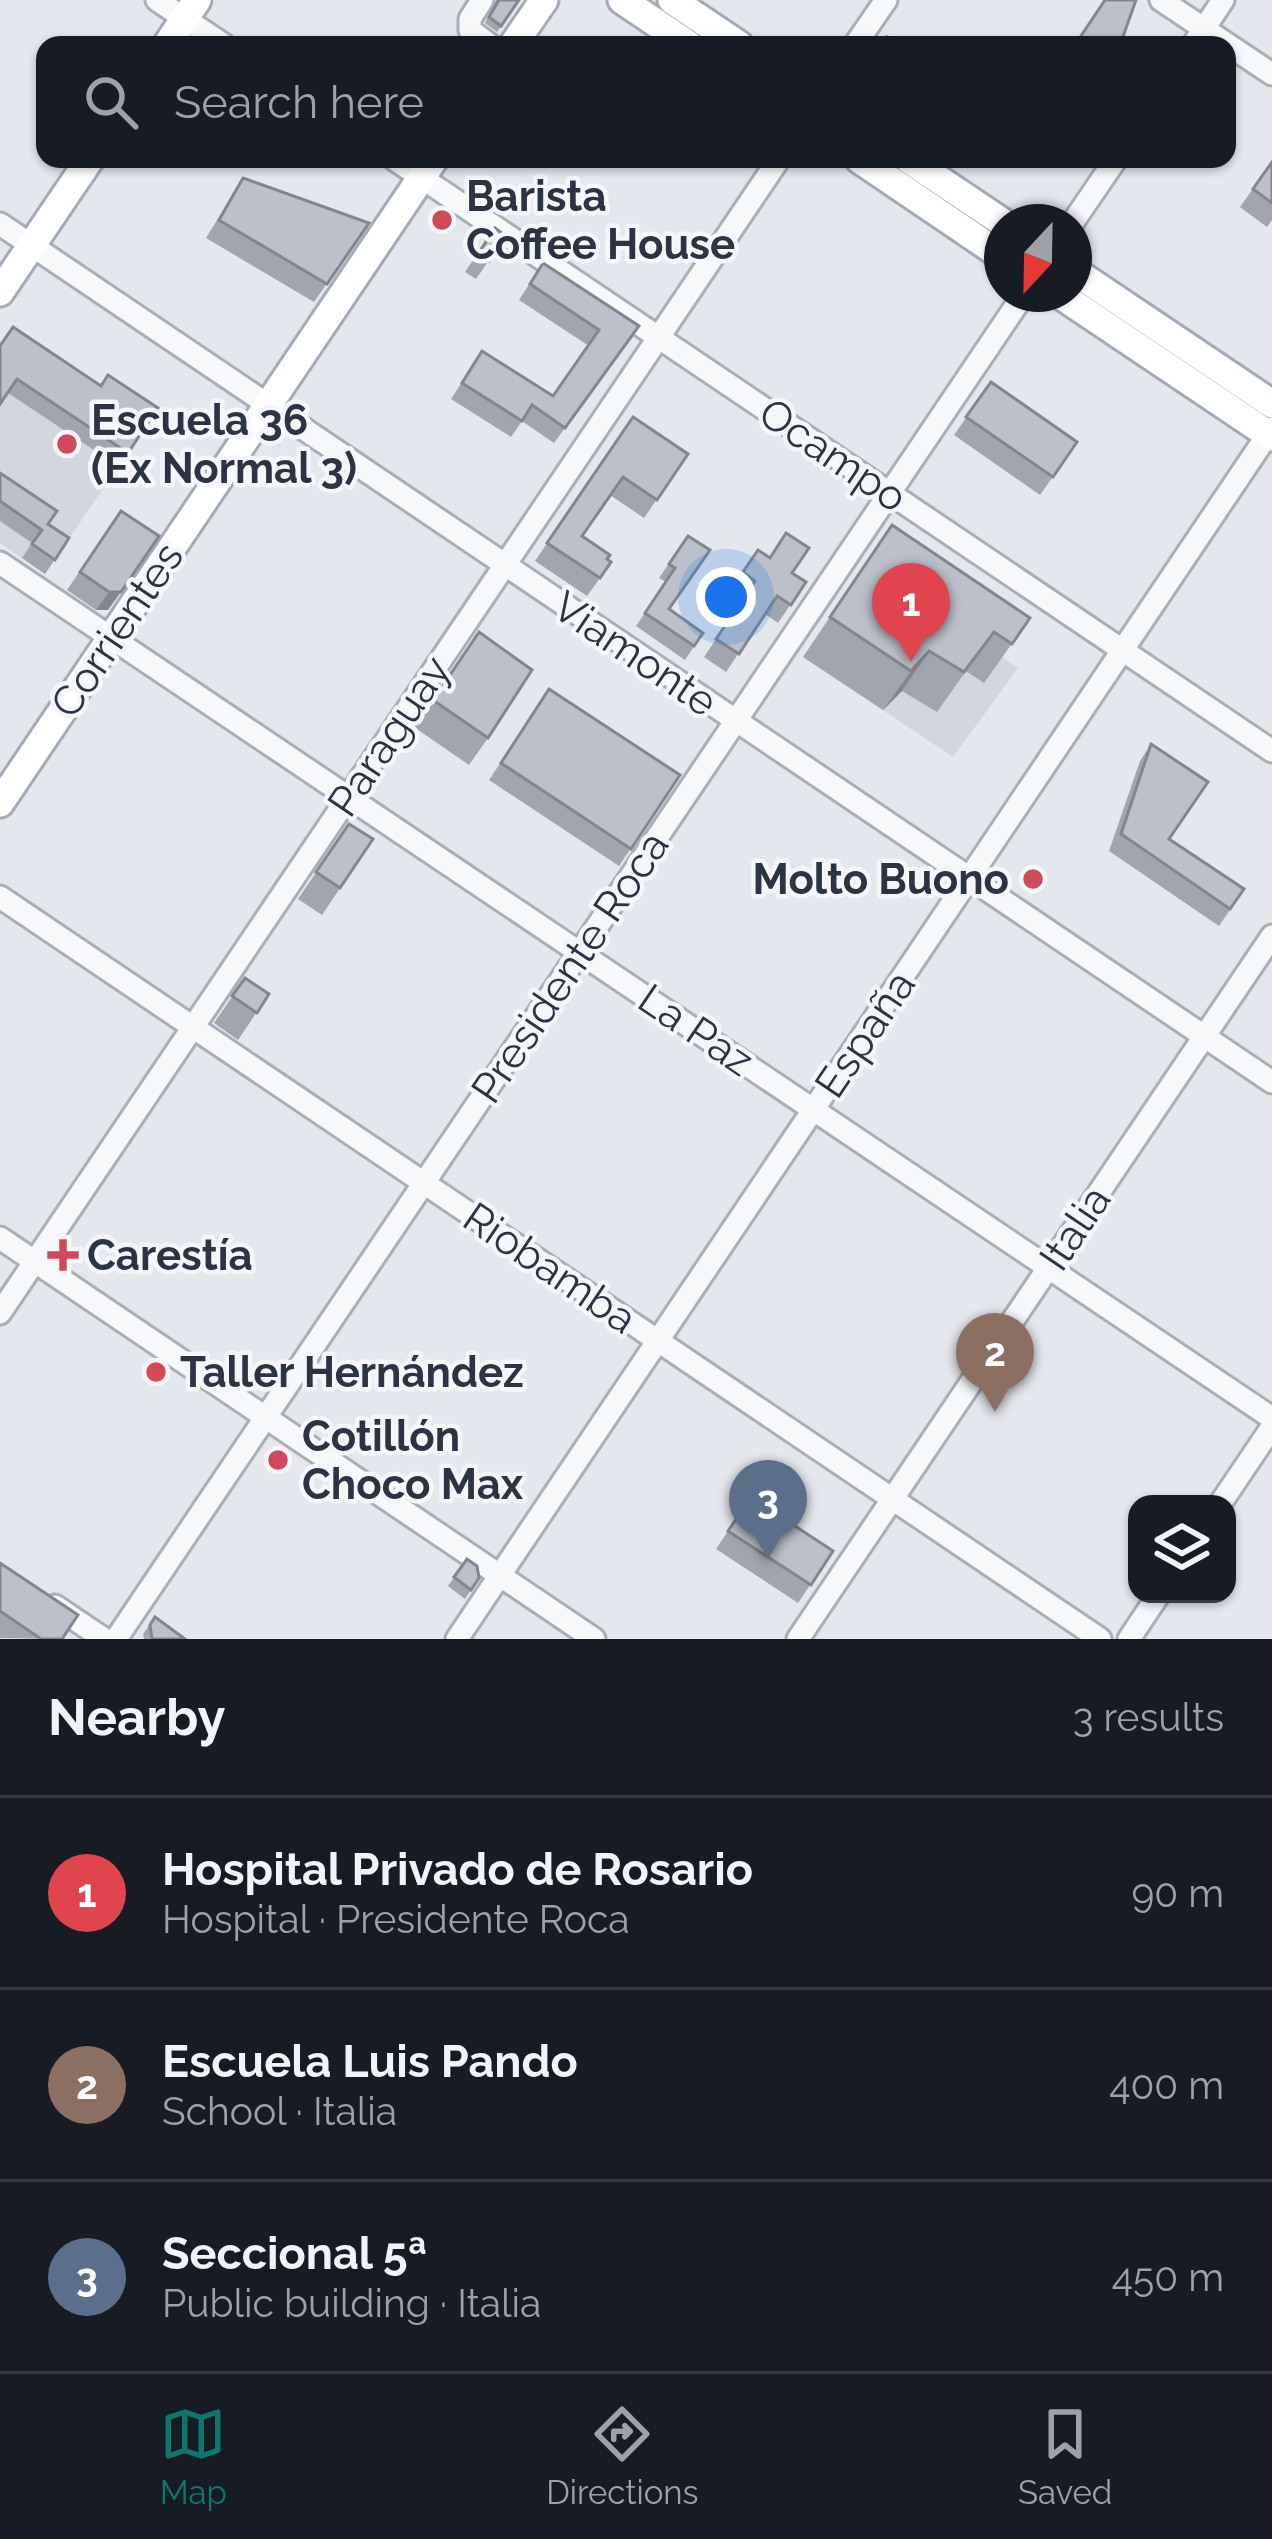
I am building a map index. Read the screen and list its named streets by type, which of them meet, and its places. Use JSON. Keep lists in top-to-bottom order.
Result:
{
  "streets": {
    "main road": ["Corrientes"],
    "street": [
      "Ocampo",
      "Viamonte",
      "Paraguay",
      "Presidente Roca",
      "La Paz",
      "España",
      "Italia",
      "Riobamba"
    ]
  },
  "crossings": [
    ["Ocampo", "Corrientes"],
    ["Ocampo", "Paraguay"],
    ["Ocampo", "Presidente Roca"],
    ["Ocampo", "España"],
    ["Corrientes", "Viamonte"],
    ["Corrientes", "La Paz"],
    ["Viamonte", "Paraguay"],
    ["Viamonte", "Presidente Roca"],
    ["Viamonte", "España"],
    ["Viamonte", "Italia"],
    ["Paraguay", "La Paz"],
    ["Paraguay", "Riobamba"],
    ["Presidente Roca", "La Paz"],
    ["Presidente Roca", "Riobamba"],
    ["La Paz", "España"],
    ["La Paz", "Italia"],
    ["España", "Riobamba"],
    ["Italia", "Riobamba"]
  ],
  "places": {
    "other": [
      "Barista Coffee House",
      "Escuela 36 (Ex Normal 3)",
      "Molto Buono",
      "Taller Hernández",
      "Cotillón Choco Max"
    ],
    "health": ["Carestía"]
  },
  "north": "bottom",
  "page": {
    "search": "Search here",
    "pins": ["1", "2", "3"],
    "heading": ["Nearby", "3 results"],
    "list": [
      {
        "mark": "1",
        "name": "Hospital Privado de Rosario",
        "note": "Hospital · Presidente Roca",
        "value": "90 m"
      },
      {
        "mark": "2",
        "name": "Escuela Luis Pando",
        "note": "School · Italia",
        "value": "400 m"
      },
      {
        "mark": "3",
        "name": "Seccional 5ª",
        "note": "Public building · Italia",
        "value": "450 m"
      }
    ],
    "nav": ["Map", "Directions", "Saved"]
  }
}
